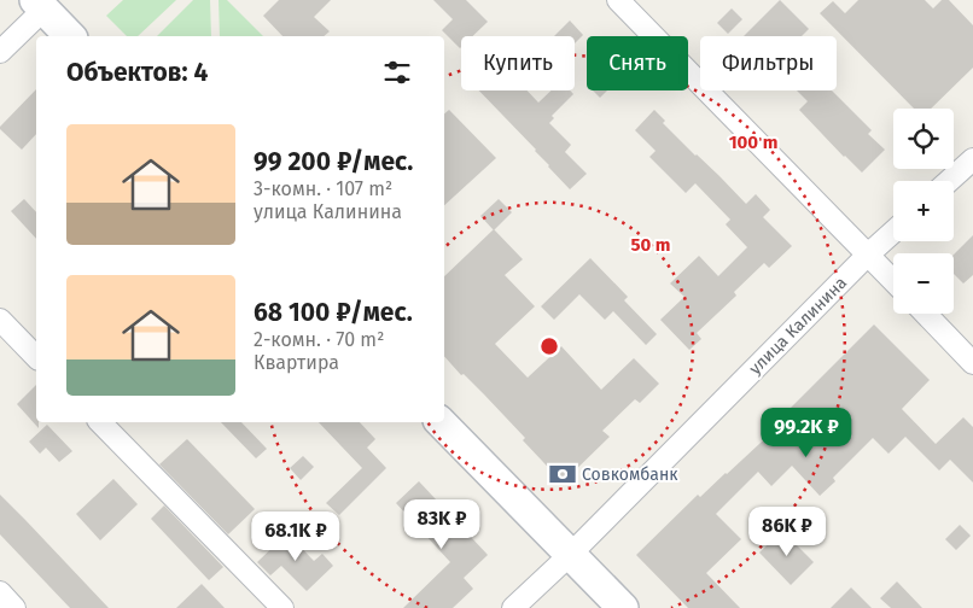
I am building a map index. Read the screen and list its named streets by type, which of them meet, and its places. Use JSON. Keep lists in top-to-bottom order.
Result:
{
  "streets": {
    "street": ["улица Калинина"]
  },
  "places": {
    "bank": ["Совкомбанк"]
  },
  "page": {
    "chip": ["Купить", "Снять", "Фильтры"],
    "heading": "Объектов: 4",
    "map_buttons": ["+", "−"],
    "list": [
      {
        "name": "99 200 ₽/мес.",
        "note": "3-комн. · 107 m² · улица Калинина"
      },
      {
        "name": "68 100 ₽/мес.",
        "note": "2-комн. · 70 m² · Квартира"
      }
    ],
    "price": [
      "99.2K ₽",
      "83K ₽",
      "86K ₽",
      "68.1K ₽"
    ]
  },
  "rings": ["100 m", "50 m"]
}
